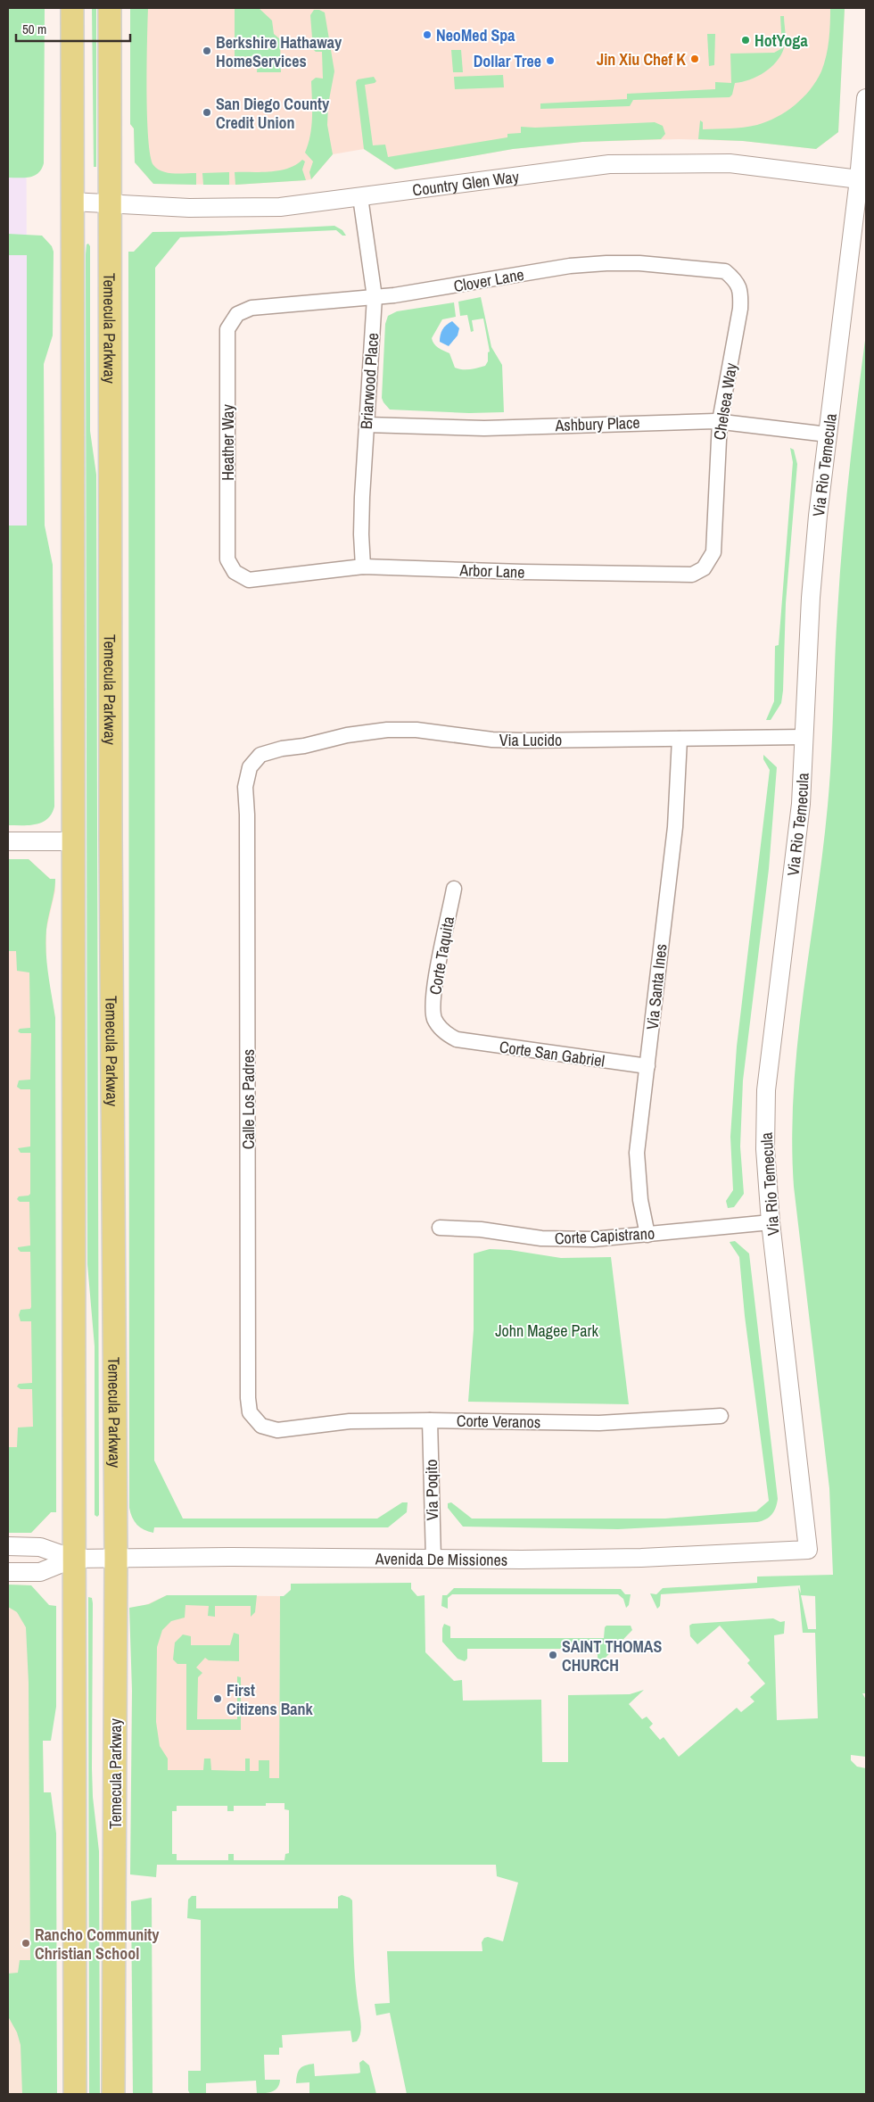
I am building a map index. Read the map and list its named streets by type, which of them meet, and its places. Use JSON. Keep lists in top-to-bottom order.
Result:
{
  "streets": {
    "main road": ["Temecula Parkway"],
    "street": [
      "Country Glen Way",
      "Clover Lane",
      "Briarwood Place",
      "Chelsea Way",
      "Ashbury Place",
      "Heather Way",
      "Via Rio Temecula",
      "Arbor Lane",
      "Via Lucido",
      "Corte Taquita",
      "Via Santa Ines",
      "Corte San Gabriel",
      "Calle Los Padres",
      "Corte Capistrano",
      "Corte Veranos",
      "Via Poqito",
      "Avenida De Missiones"
    ]
  },
  "crossings": [
    ["Country Glen Way", "Temecula Parkway"],
    ["Country Glen Way", "Briarwood Place"],
    ["Country Glen Way", "Via Rio Temecula"],
    ["Clover Lane", "Briarwood Place"],
    ["Clover Lane", "Chelsea Way"],
    ["Clover Lane", "Heather Way"],
    ["Temecula Parkway", "Avenida De Missiones"],
    ["Briarwood Place", "Ashbury Place"],
    ["Briarwood Place", "Arbor Lane"],
    ["Chelsea Way", "Ashbury Place"],
    ["Chelsea Way", "Arbor Lane"],
    ["Ashbury Place", "Via Rio Temecula"],
    ["Heather Way", "Arbor Lane"],
    ["Via Rio Temecula", "Via Lucido"],
    ["Via Rio Temecula", "Corte Capistrano"],
    ["Via Rio Temecula", "Avenida De Missiones"],
    ["Via Lucido", "Via Santa Ines"],
    ["Via Lucido", "Calle Los Padres"],
    ["Corte Taquita", "Corte San Gabriel"],
    ["Via Santa Ines", "Corte San Gabriel"],
    ["Via Santa Ines", "Corte Capistrano"],
    ["Calle Los Padres", "Corte Veranos"],
    ["Corte Veranos", "Via Poqito"],
    ["Via Poqito", "Avenida De Missiones"]
  ],
  "parks": ["John Magee Park"],
  "places": [
    "NeoMed Spa",
    "HotYoga",
    "Berkshire Hathaway HomeServices",
    "Jin Xiu Chef K",
    "Dollar Tree",
    "San Diego County Credit Union",
    "SAINT THOMAS CHURCH",
    "First Citizens Bank",
    "Rancho Community Christian School"
  ],
  "scale_bar": "50 m"
}
